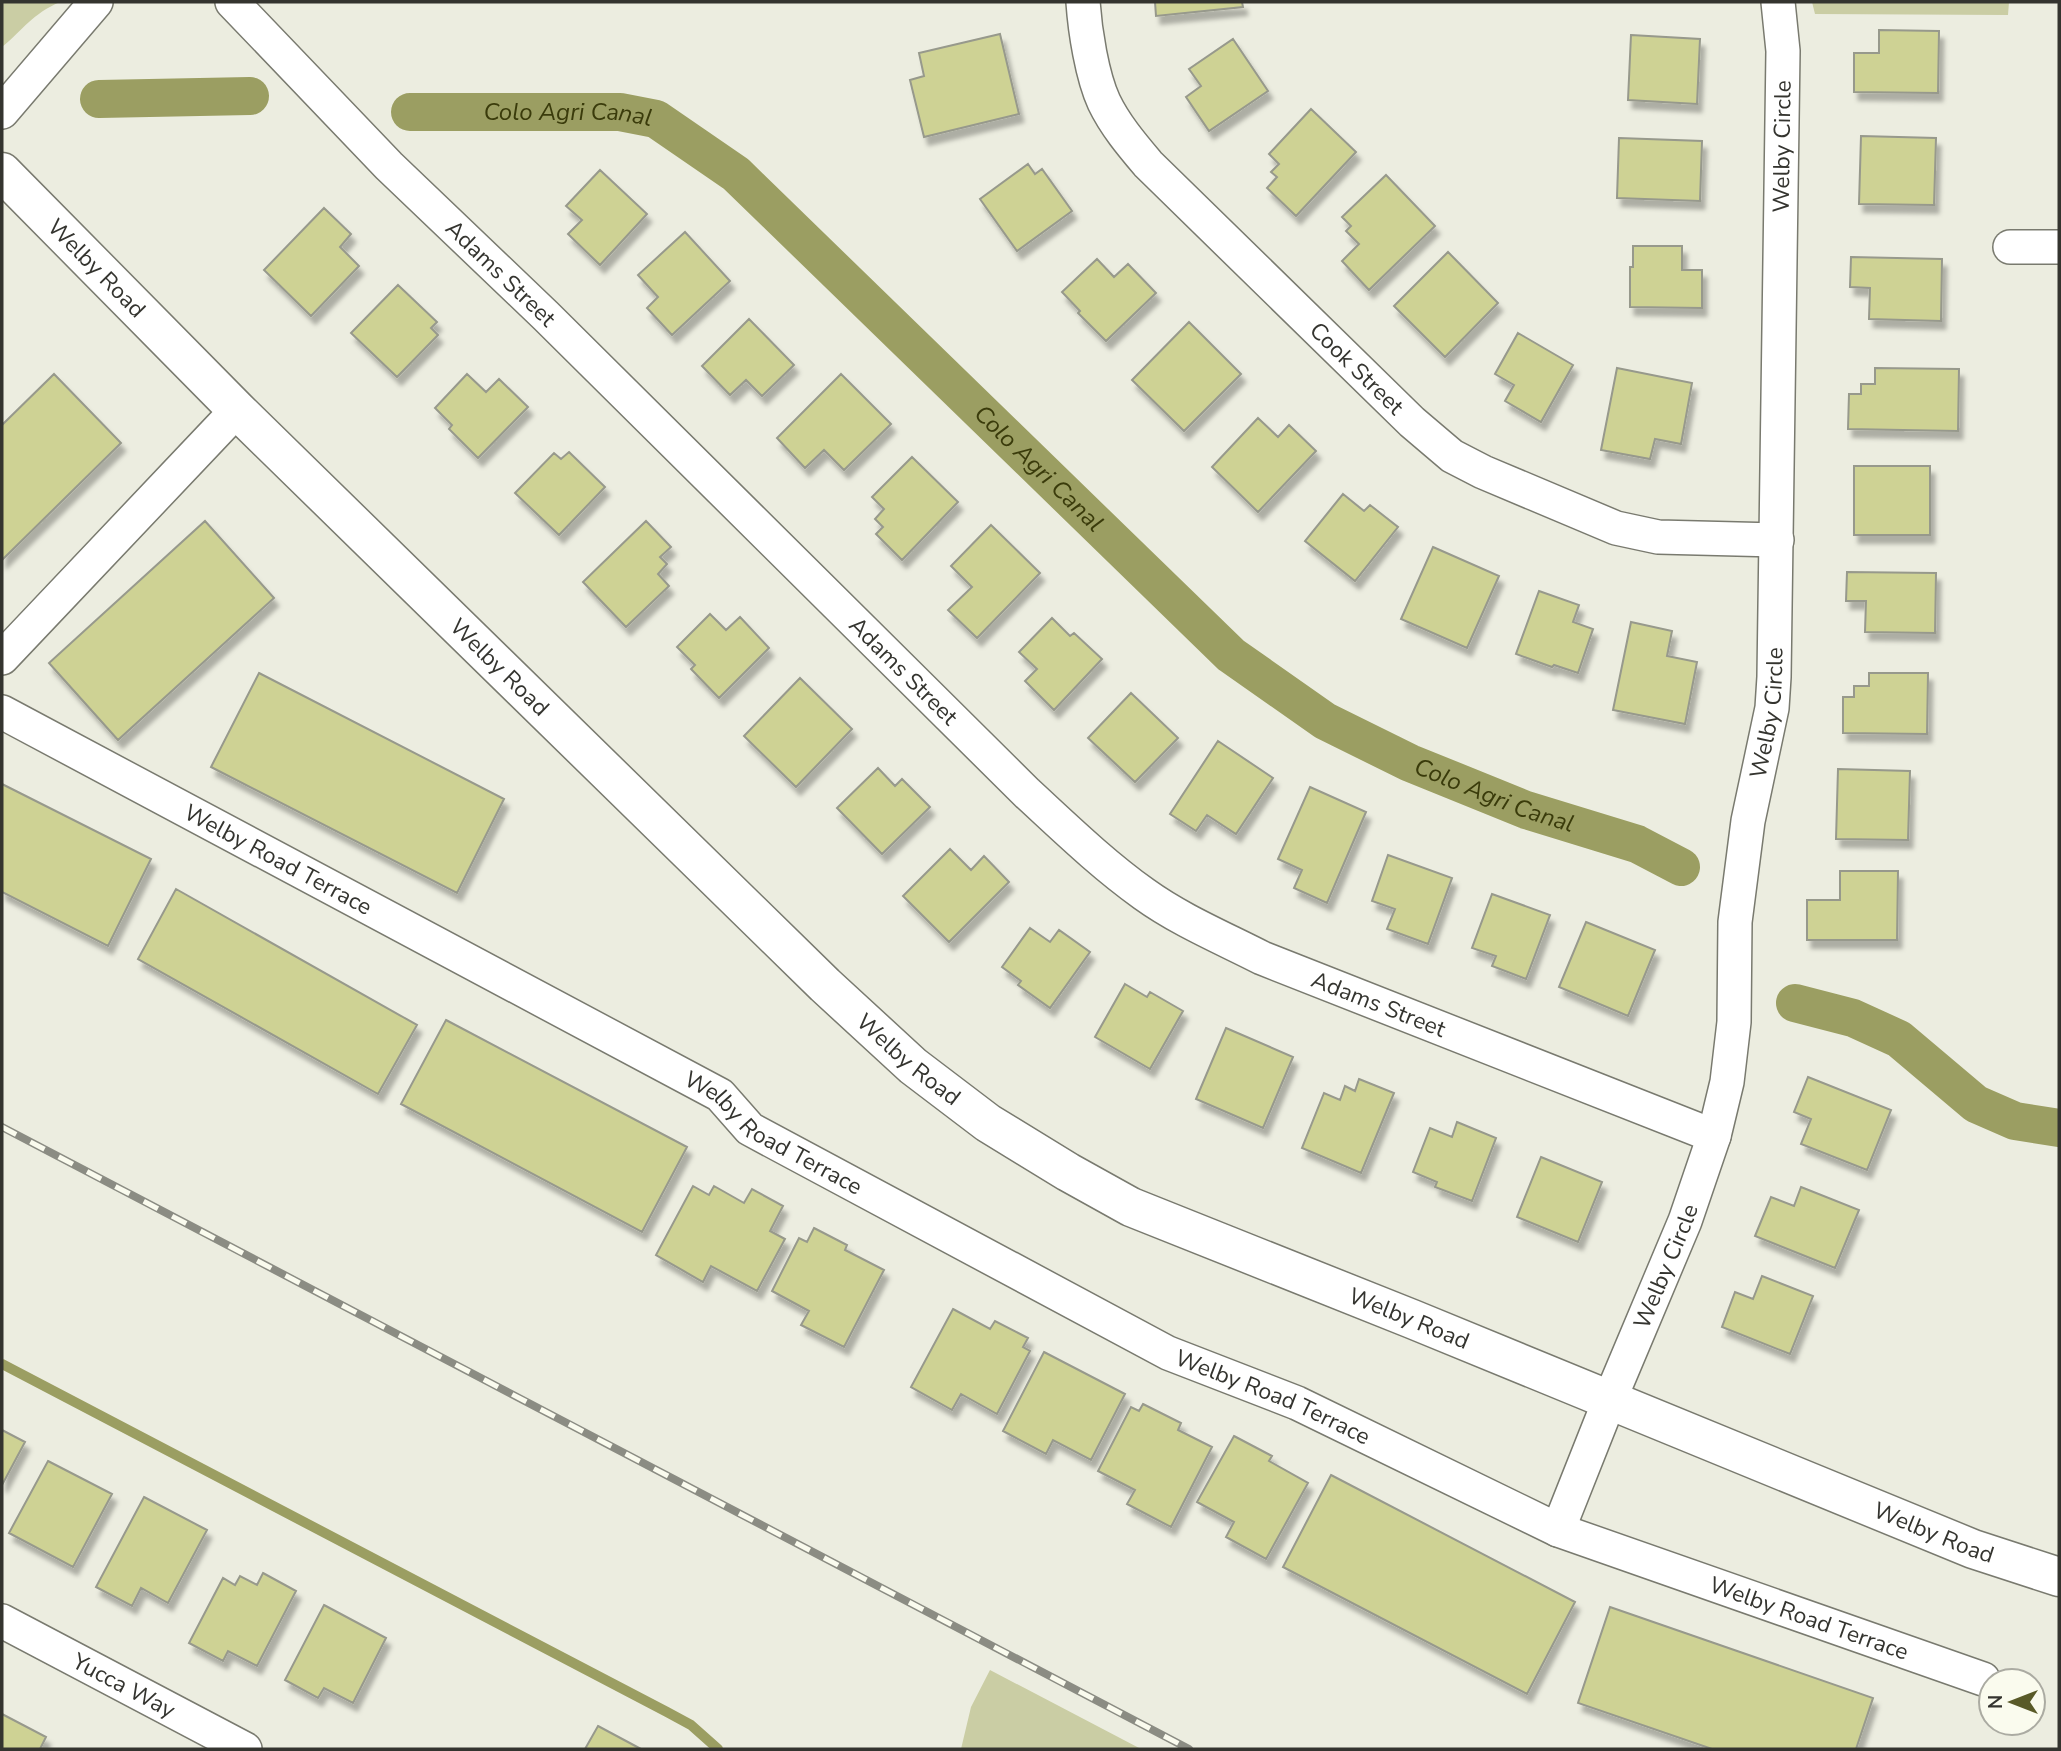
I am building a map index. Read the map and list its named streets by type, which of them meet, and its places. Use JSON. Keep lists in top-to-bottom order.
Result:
{
  "streets": {
    "street": [
      "Welby Circle",
      "Welby Road",
      "Adams Street",
      "Cook Street",
      "Welby Road Terrace",
      "Yucca Way"
    ]
  },
  "crossings": [
    ["Welby Circle", "Welby Road"],
    ["Welby Circle", "Adams Street"],
    ["Welby Circle", "Cook Street"]
  ],
  "water": ["Colo Agri Canal"],
  "north": "left"
}
